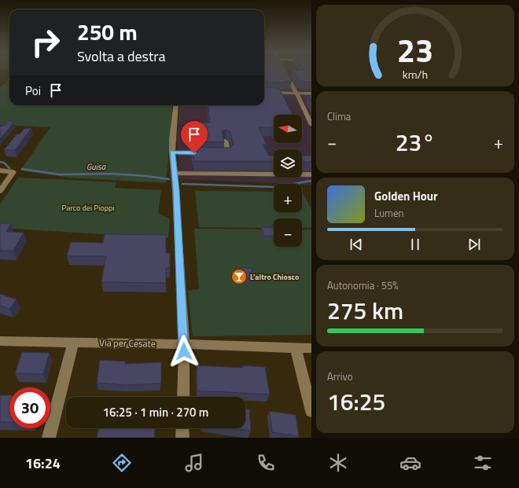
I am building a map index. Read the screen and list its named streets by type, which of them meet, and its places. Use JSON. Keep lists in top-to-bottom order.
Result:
{
  "streets": {
    "street": ["Via per Cesate"]
  },
  "water": ["Guisa"],
  "parks": ["Parco dei Pioppi"],
  "places": {
    "bar": ["L'altro Chiosco"]
  },
  "north": "left",
  "page": {
    "turn": ["250 m", "Svolta a destra"],
    "then": "Poi",
    "tile": [
      "Clima",
      ["Autonomia · 55%", "275 km"],
      ["Arrivo", "16:25"]
    ],
    "map_buttons": ["+", "−"],
    "heat": ["−", "23°", "+"],
    "song": ["Golden Hour", "Lumen"],
    "limit": "30",
    "trip": "16:25 · 1 min · 270 m",
    "tabs": "16:24",
    "gauge": ["23", "km/h"]
  }
}
